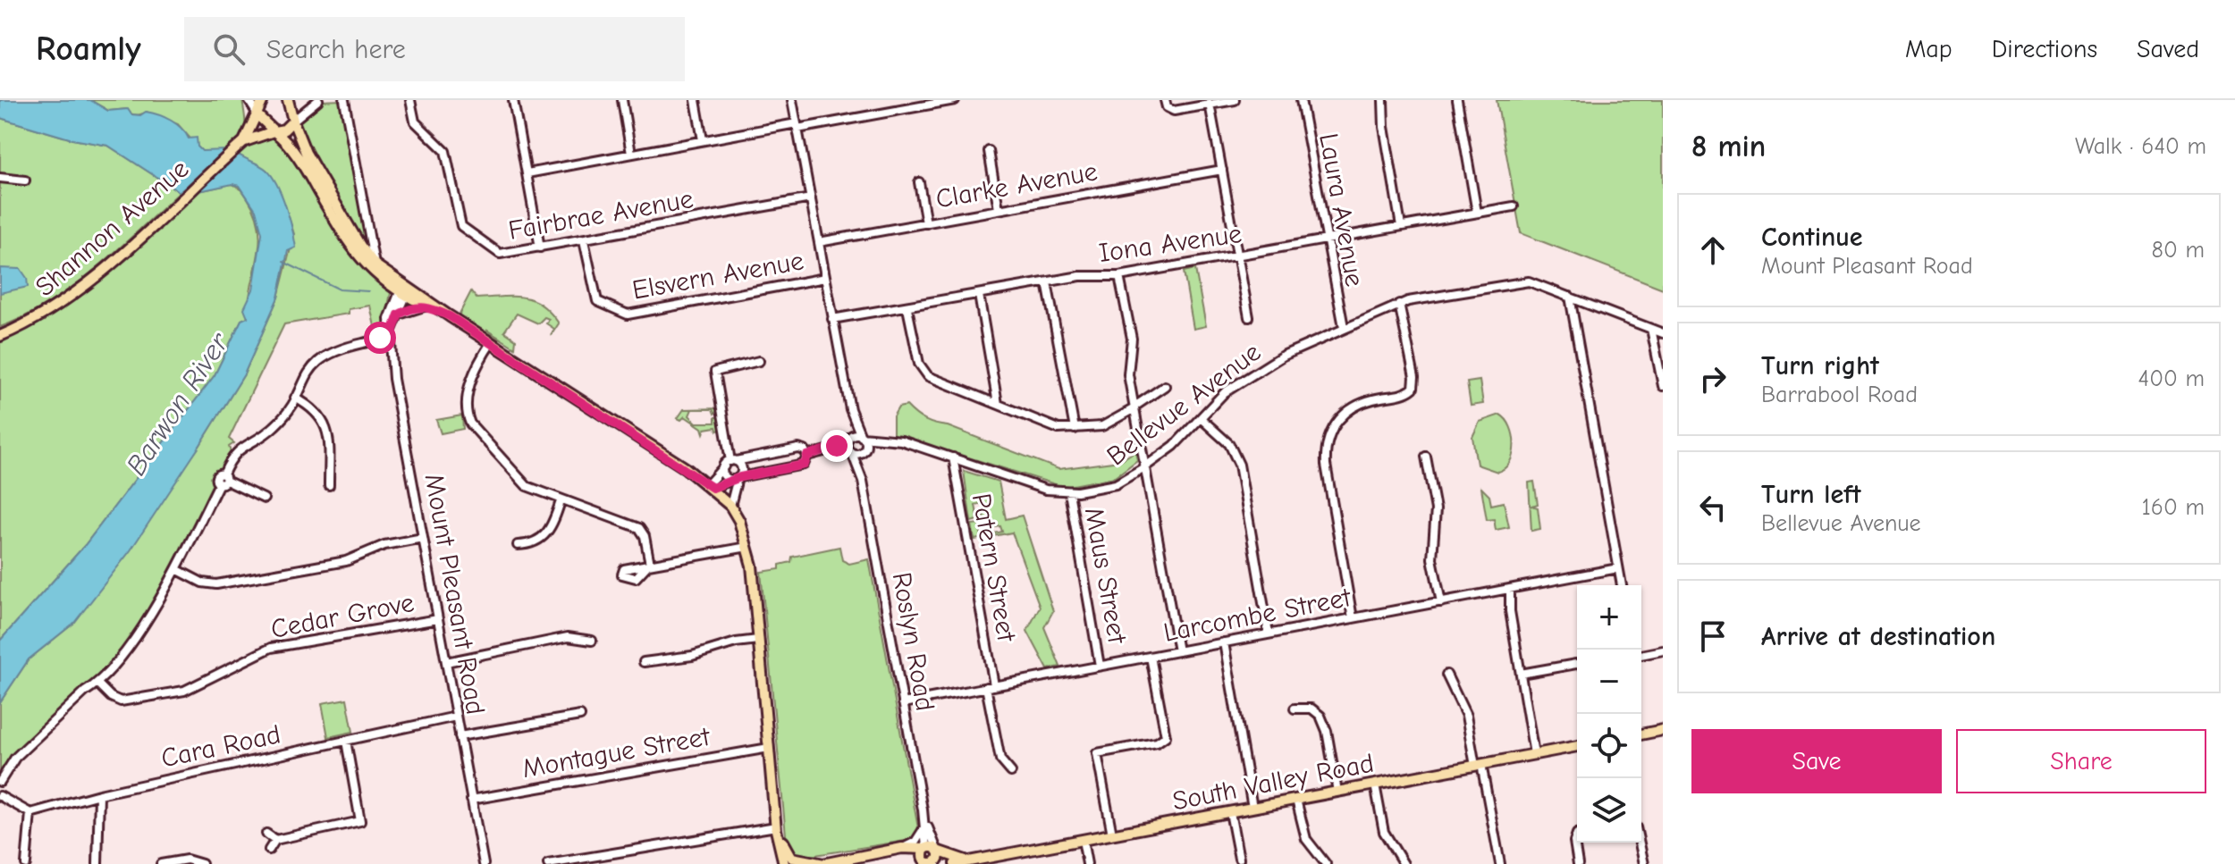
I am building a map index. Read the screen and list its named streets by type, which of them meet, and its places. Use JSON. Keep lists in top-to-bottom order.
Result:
{
  "streets": {
    "main road": ["Shannon Avenue", "South Valley Road"],
    "street": [
      "Clarke Avenue",
      "Laura Avenue",
      "Fairbrae Avenue",
      "Iona Avenue",
      "Elsvern Avenue",
      "Bellevue Avenue",
      "Patern Street",
      "Maus Street",
      "Mount Pleasant Road",
      "Larcombe Street",
      "Cedar Grove",
      "Roslyn Road",
      "Cara Road",
      "Montague Street"
    ]
  },
  "crossings": [
    ["Clarke Avenue", "Roslyn Road"],
    ["Laura Avenue", "Iona Avenue"],
    ["Laura Avenue", "Bellevue Avenue"],
    ["Fairbrae Avenue", "Elsvern Avenue"],
    ["Fairbrae Avenue", "Roslyn Road"],
    ["Iona Avenue", "Roslyn Road"],
    ["Elsvern Avenue", "Roslyn Road"],
    ["Bellevue Avenue", "Patern Street"],
    ["Bellevue Avenue", "Maus Street"],
    ["Bellevue Avenue", "Roslyn Road"],
    ["Patern Street", "Larcombe Street"],
    ["Maus Street", "Larcombe Street"],
    ["Mount Pleasant Road", "Cedar Grove"],
    ["Mount Pleasant Road", "Cara Road"],
    ["Mount Pleasant Road", "Montague Street"],
    ["Larcombe Street", "Roslyn Road"],
    ["Roslyn Road", "South Valley Road"]
  ],
  "water": ["Barwon River"],
  "page": {
    "header": "Roamly",
    "search": "Search here",
    "nav": ["Map", "Directions", "Saved"],
    "heading": ["8 min", "Walk · 640 m"],
    "list": [
      ["Continue", "Mount Pleasant Road", "80 m"],
      ["Turn right", "Barrabool Road", "400 m"],
      ["Turn left", "Bellevue Avenue", "160 m"],
      "Arrive at destination"
    ],
    "map_buttons": ["+", "−"],
    "buttons": ["Save", "Share"]
  }
}
